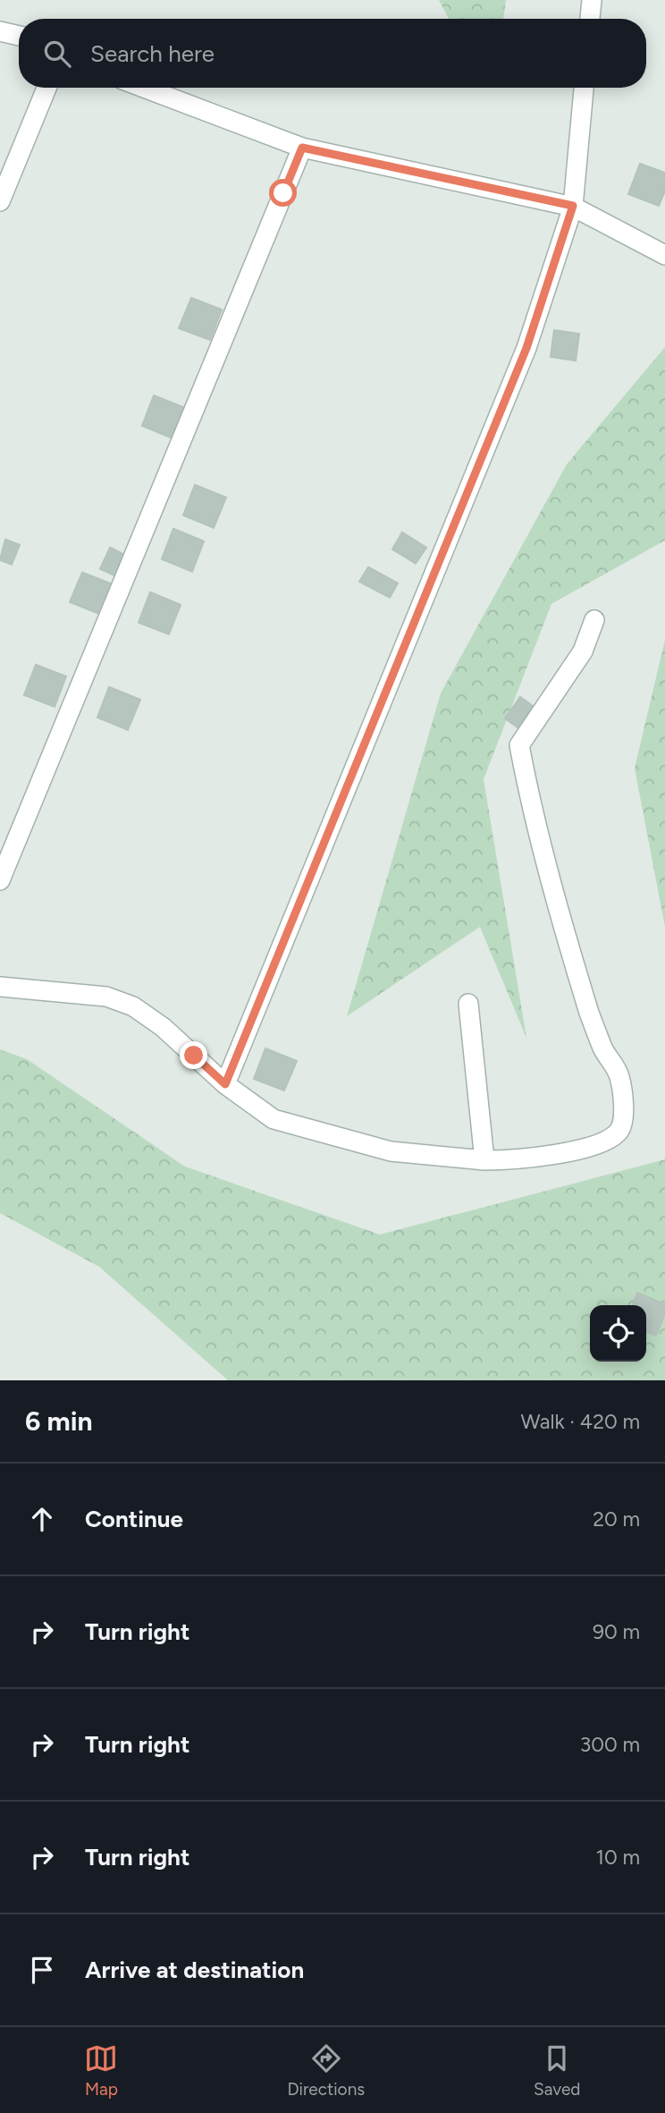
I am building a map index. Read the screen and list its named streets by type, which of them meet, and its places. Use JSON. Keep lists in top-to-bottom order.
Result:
{
  "page": {
    "search": "Search here",
    "heading": ["6 min", "Walk · 420 m"],
    "list": [
      ["Continue", "20 m"],
      ["Turn right", "90 m"],
      ["Turn right", "300 m"],
      ["Turn right", "10 m"],
      "Arrive at destination"
    ],
    "nav": ["Map", "Directions", "Saved"]
  }
}
